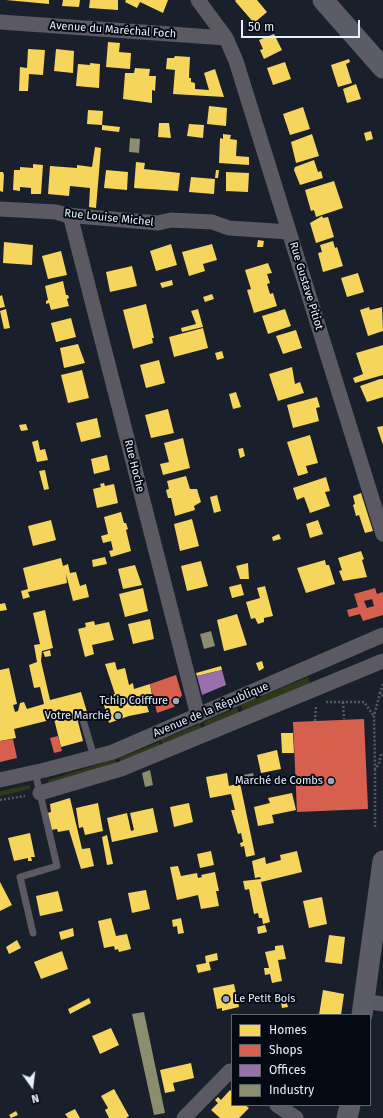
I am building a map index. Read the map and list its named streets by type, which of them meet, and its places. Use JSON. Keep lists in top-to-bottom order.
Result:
{
  "streets": {
    "street": [
      "Avenue du Maréchal Foch",
      "Rue Louise Michel",
      "Rue Gustave Pitiot",
      "Rue Hoche",
      "Avenue de la République"
    ]
  },
  "crossings": [
    ["Avenue du Maréchal Foch", "Rue Gustave Pitiot"],
    ["Rue Louise Michel", "Rue Gustave Pitiot"],
    ["Rue Louise Michel", "Rue Hoche"],
    ["Rue Hoche", "Avenue de la République"]
  ],
  "places": [
    "Tchip Coiffure",
    "Votre Marché",
    "Marché de Combs",
    "Le Petit Bois"
  ],
  "legend": [
    "Homes",
    "Shops",
    "Offices",
    "Industry"
  ],
  "scale_bar": "50 m",
  "north": "bottom"
}
